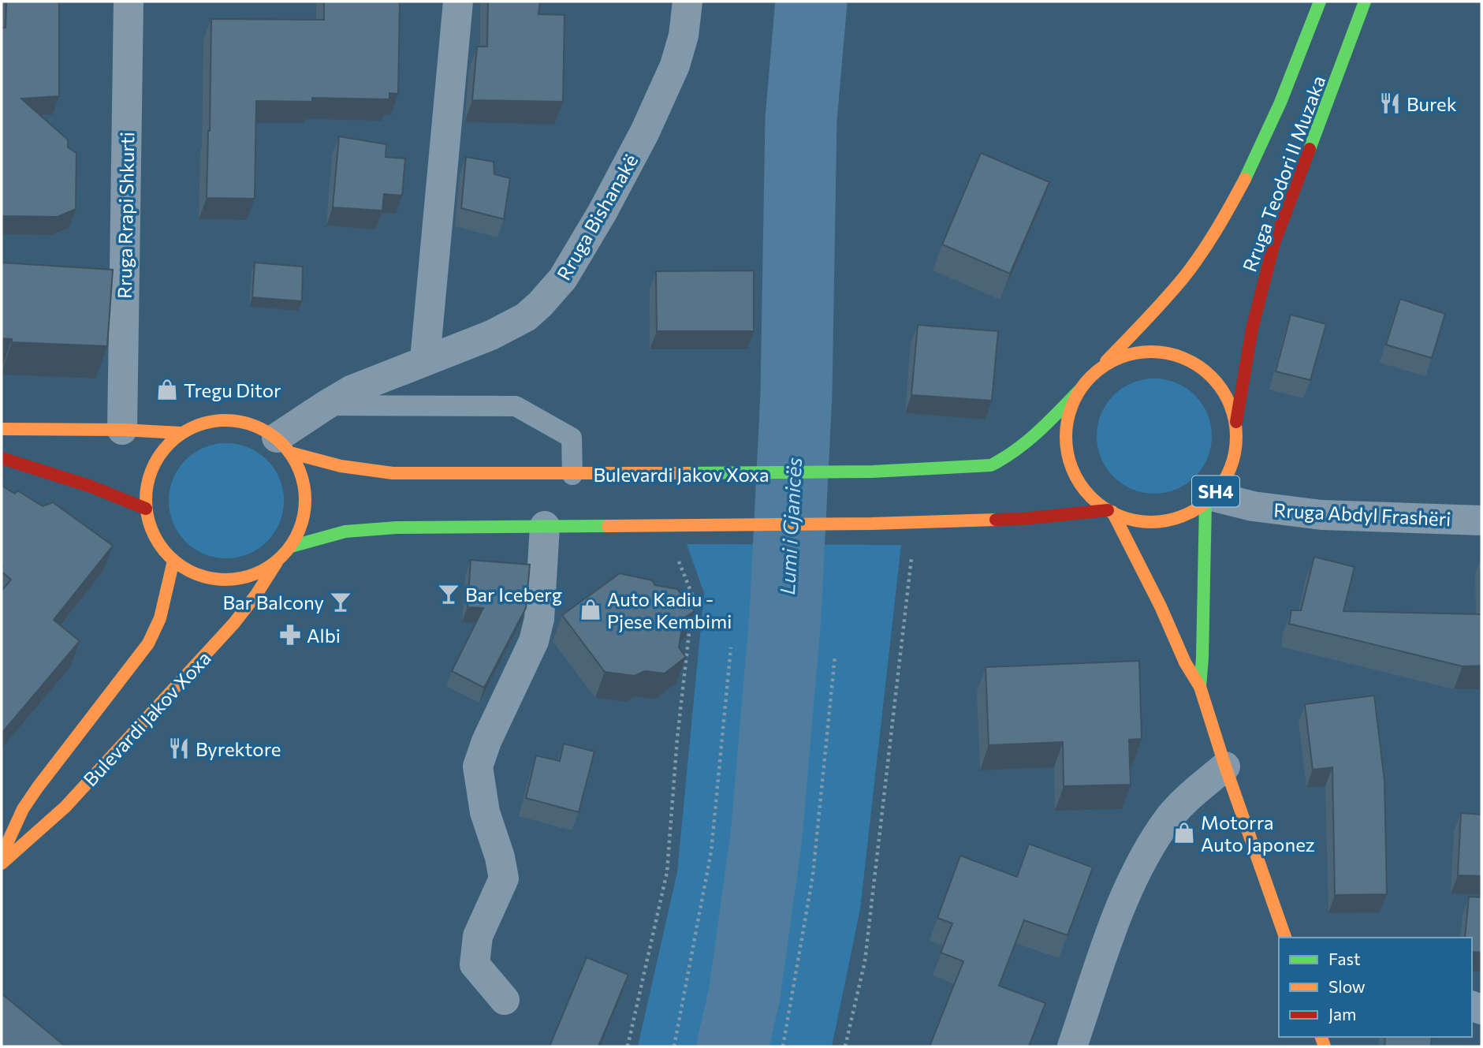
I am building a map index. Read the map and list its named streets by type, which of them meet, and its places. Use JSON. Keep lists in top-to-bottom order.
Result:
{
  "streets": {
    "main road": ["Rruga Teodori II Muzaka", "Bulevardi Jakov Xoxa", "SH4"],
    "street": ["Rruga Rrapi Shkurti", "Rruga Bishanakë", "Rruga Abdyl Frashëri"]
  },
  "crossings": [
    ["Rruga Teodori II Muzaka", "Bulevardi Jakov Xoxa"],
    ["Rruga Teodori II Muzaka", "SH4"],
    ["Rruga Teodori II Muzaka", "Rruga Abdyl Frashëri"],
    ["Rruga Bishanakë", "Bulevardi Jakov Xoxa"],
    ["Bulevardi Jakov Xoxa", "SH4"],
    ["Bulevardi Jakov Xoxa", "Rruga Abdyl Frashëri"],
    ["SH4", "Rruga Abdyl Frashëri"]
  ],
  "water": ["Lumi i Gjanicës"],
  "places": {
    "restaurant": ["Burek", "Byrektore"],
    "shop": ["Tregu Ditor", "Auto Kadiu - Pjese Kembimi", "Motorra Auto Japonez"],
    "bar": ["Bar Iceberg", "Bar Balcony"],
    "pharmacy": ["Albi"]
  },
  "legend": ["Fast", "Slow", "Jam"]
}
